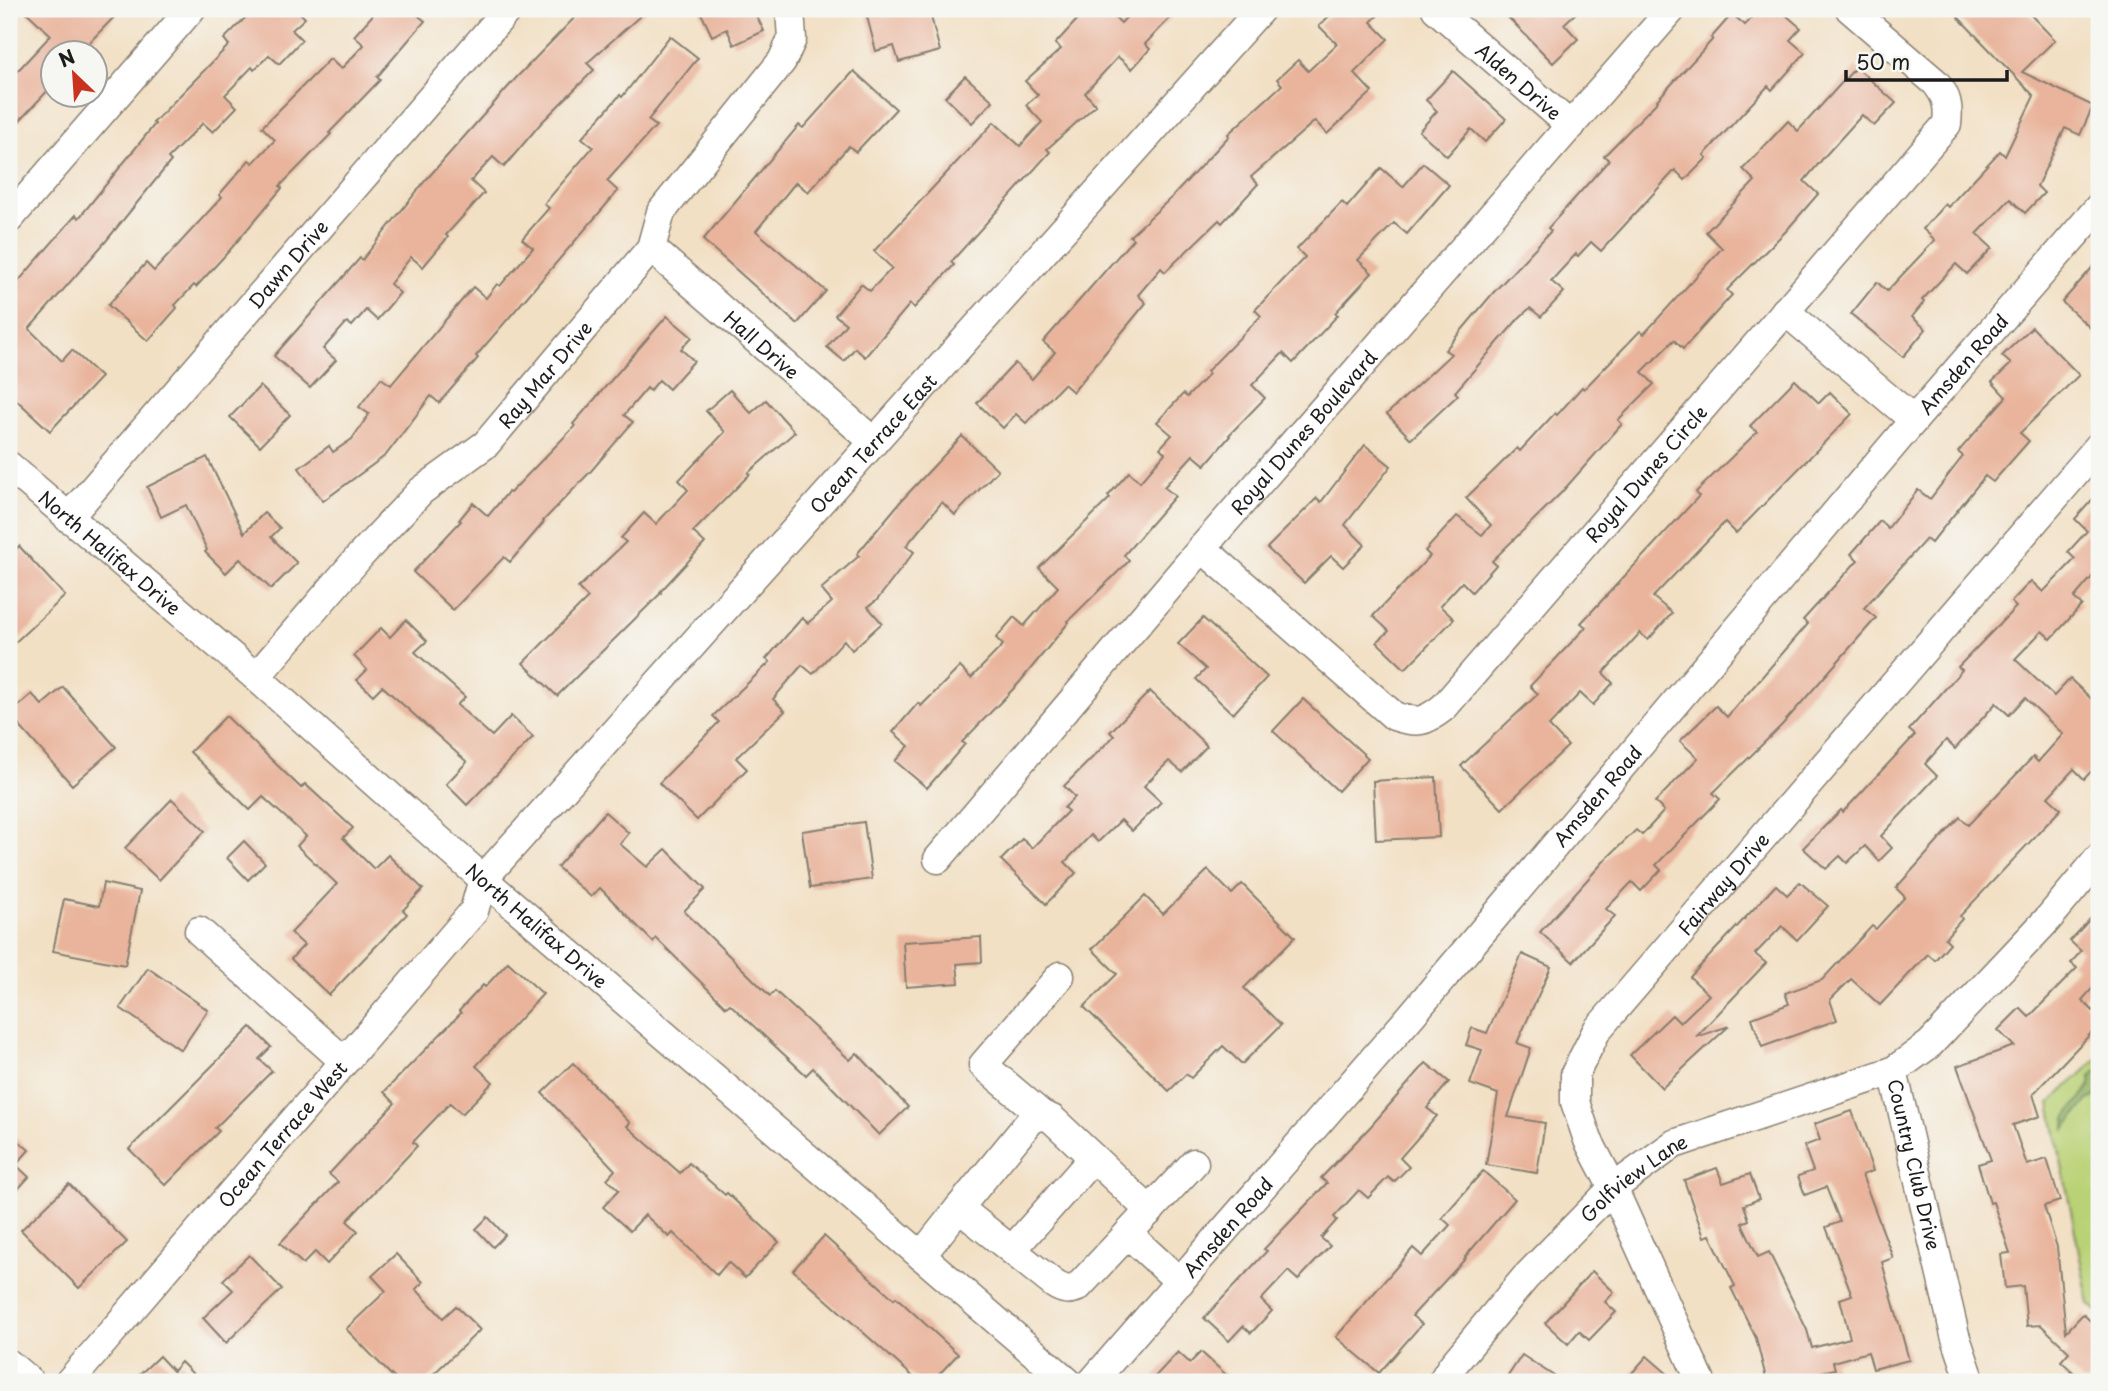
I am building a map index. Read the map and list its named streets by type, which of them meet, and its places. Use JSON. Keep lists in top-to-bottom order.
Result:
{
  "streets": {
    "street": [
      "Alden Drive",
      "Dawn Drive",
      "Hall Drive",
      "Amsden Road",
      "Ray Mar Drive",
      "Royal Dunes Boulevard",
      "Ocean Terrace East",
      "Royal Dunes Circle",
      "North Halifax Drive",
      "Fairway Drive",
      "Ocean Terrace West",
      "Country Club Drive",
      "Golfview Lane"
    ]
  },
  "crossings": [
    ["Alden Drive", "Royal Dunes Boulevard"],
    ["Dawn Drive", "North Halifax Drive"],
    ["Hall Drive", "Ray Mar Drive"],
    ["Hall Drive", "Ocean Terrace East"],
    ["Ray Mar Drive", "North Halifax Drive"],
    ["Royal Dunes Boulevard", "Royal Dunes Circle"],
    ["Ocean Terrace East", "North Halifax Drive"],
    ["Ocean Terrace East", "Ocean Terrace West"],
    ["North Halifax Drive", "Ocean Terrace West"],
    ["Fairway Drive", "Golfview Lane"],
    ["Country Club Drive", "Golfview Lane"]
  ],
  "scale_bar": "50 m",
  "north": "top left"
}
